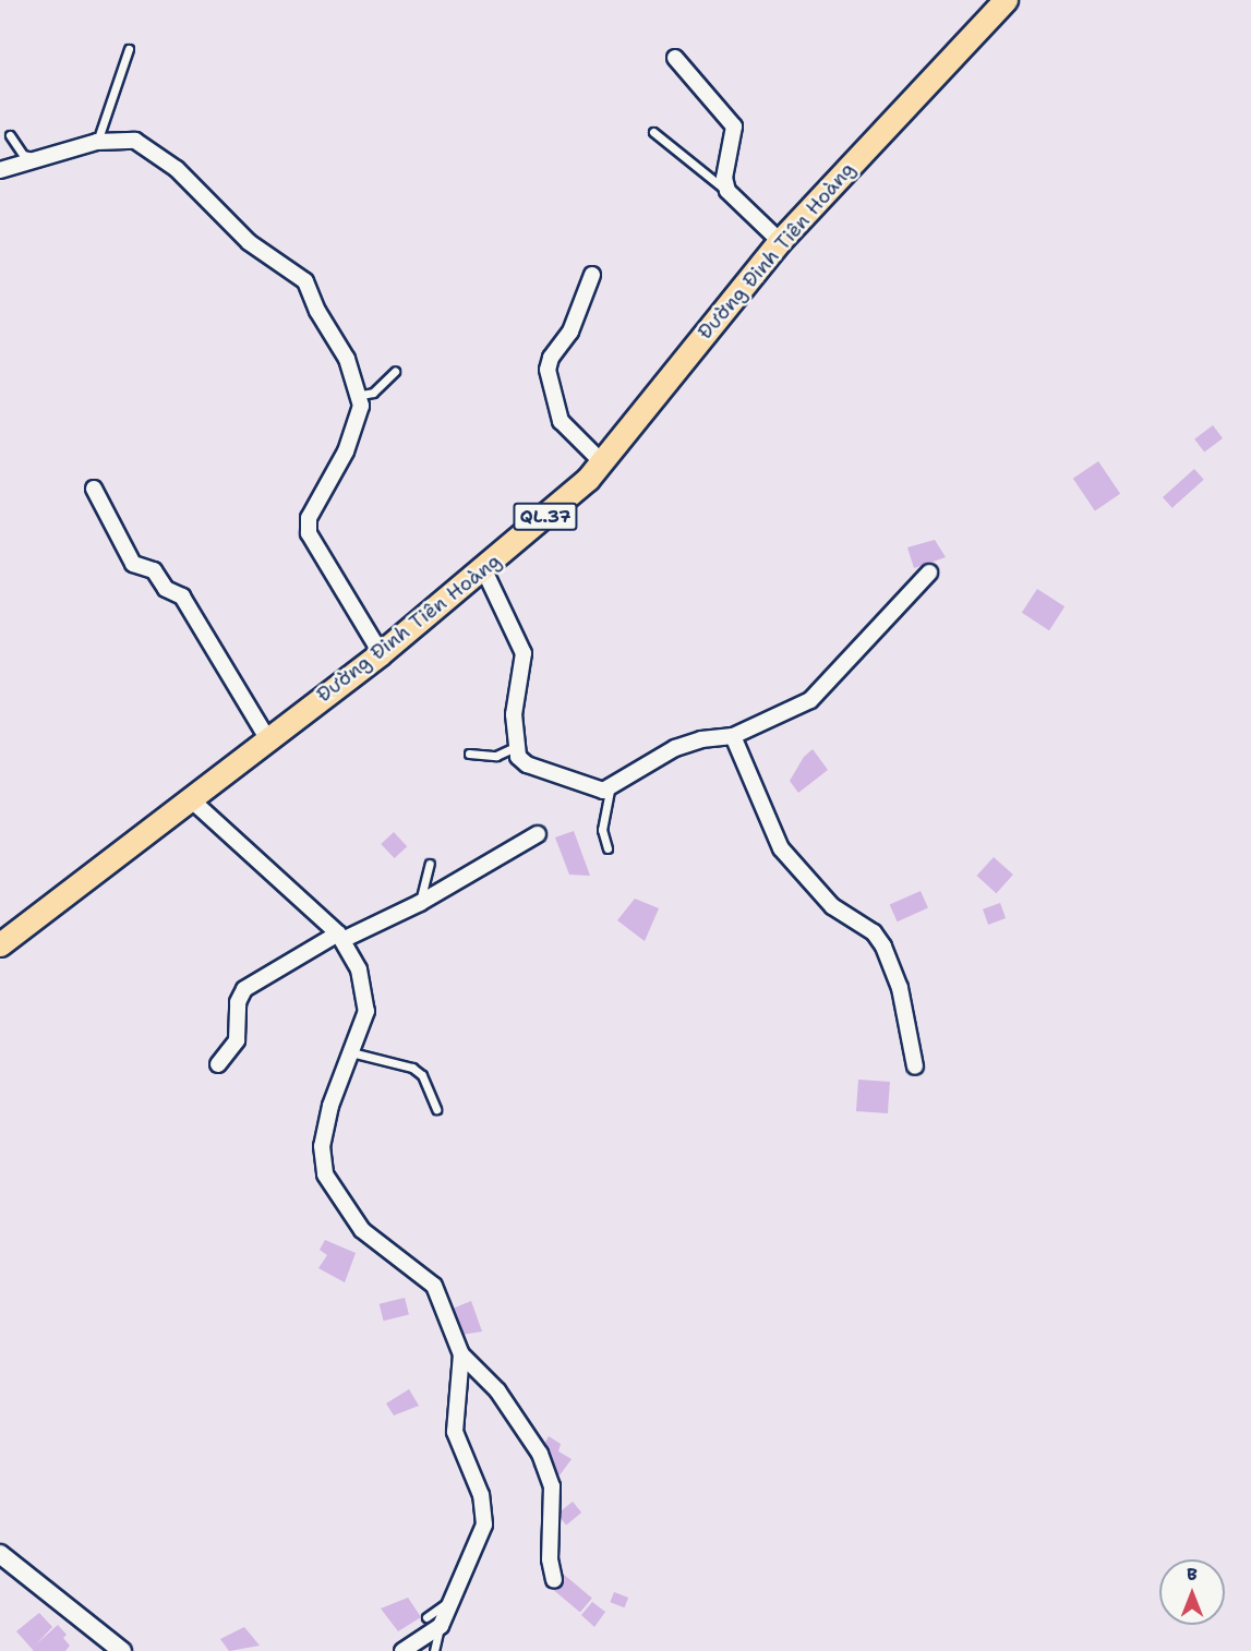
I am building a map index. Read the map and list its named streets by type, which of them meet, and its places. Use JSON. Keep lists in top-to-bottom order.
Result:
{
  "streets": {
    "main road": ["Đường Đinh Tiên Hoàng", "QL.37"]
  },
  "north": "top"
}
